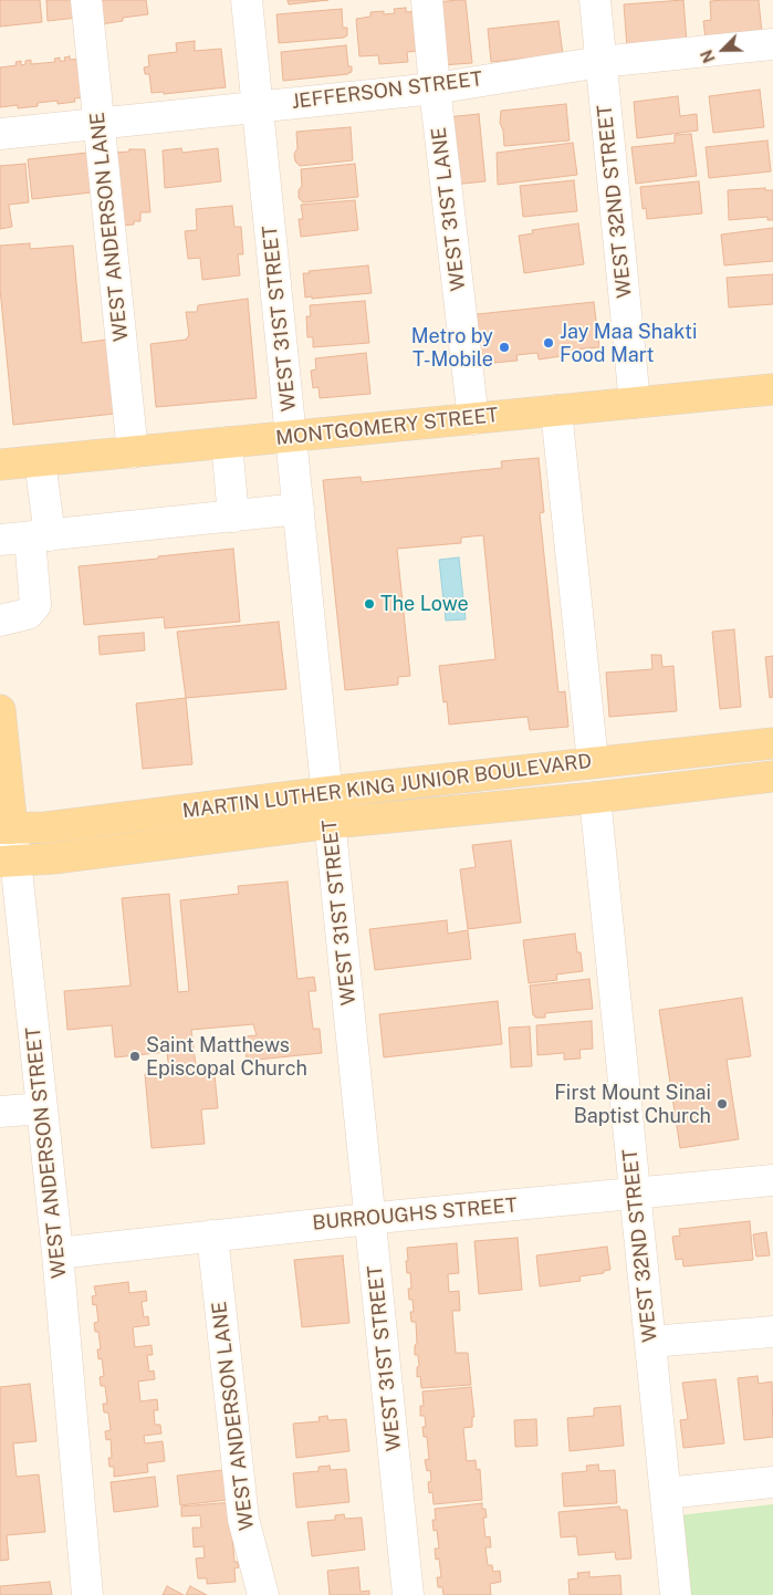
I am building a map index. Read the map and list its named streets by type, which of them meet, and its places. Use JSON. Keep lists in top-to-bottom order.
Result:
{
  "streets": {
    "main road": ["MONTGOMERY STREET", "MARTIN LUTHER KING JUNIOR BOULEVARD", "WEST ANDERSON STREET"],
    "street": [
      "JEFFERSON STREET",
      "WEST 32ND STREET",
      "WEST 31ST LANE",
      "WEST ANDERSON LANE",
      "WEST 31ST STREET",
      "BURROUGHS STREET"
    ]
  },
  "crossings": [
    ["JEFFERSON STREET", "WEST 32ND STREET"],
    ["JEFFERSON STREET", "WEST 31ST LANE"],
    ["JEFFERSON STREET", "WEST ANDERSON LANE"],
    ["JEFFERSON STREET", "WEST 31ST STREET"],
    ["WEST 32ND STREET", "MONTGOMERY STREET"],
    ["WEST 32ND STREET", "MARTIN LUTHER KING JUNIOR BOULEVARD"],
    ["WEST 32ND STREET", "BURROUGHS STREET"],
    ["WEST 31ST LANE", "MONTGOMERY STREET"],
    ["WEST ANDERSON LANE", "MONTGOMERY STREET"],
    ["WEST ANDERSON LANE", "BURROUGHS STREET"],
    ["WEST 31ST STREET", "MONTGOMERY STREET"],
    ["WEST 31ST STREET", "MARTIN LUTHER KING JUNIOR BOULEVARD"],
    ["WEST 31ST STREET", "BURROUGHS STREET"],
    ["MARTIN LUTHER KING JUNIOR BOULEVARD", "WEST ANDERSON STREET"],
    ["WEST ANDERSON STREET", "BURROUGHS STREET"]
  ],
  "places": [
    "Jay Maa Shakti Food Mart",
    "Metro by T-Mobile",
    "The Lowe",
    "Saint Matthews Episcopal Church",
    "First Mount Sinai Baptist Church"
  ],
  "north": "bottom left"
}
